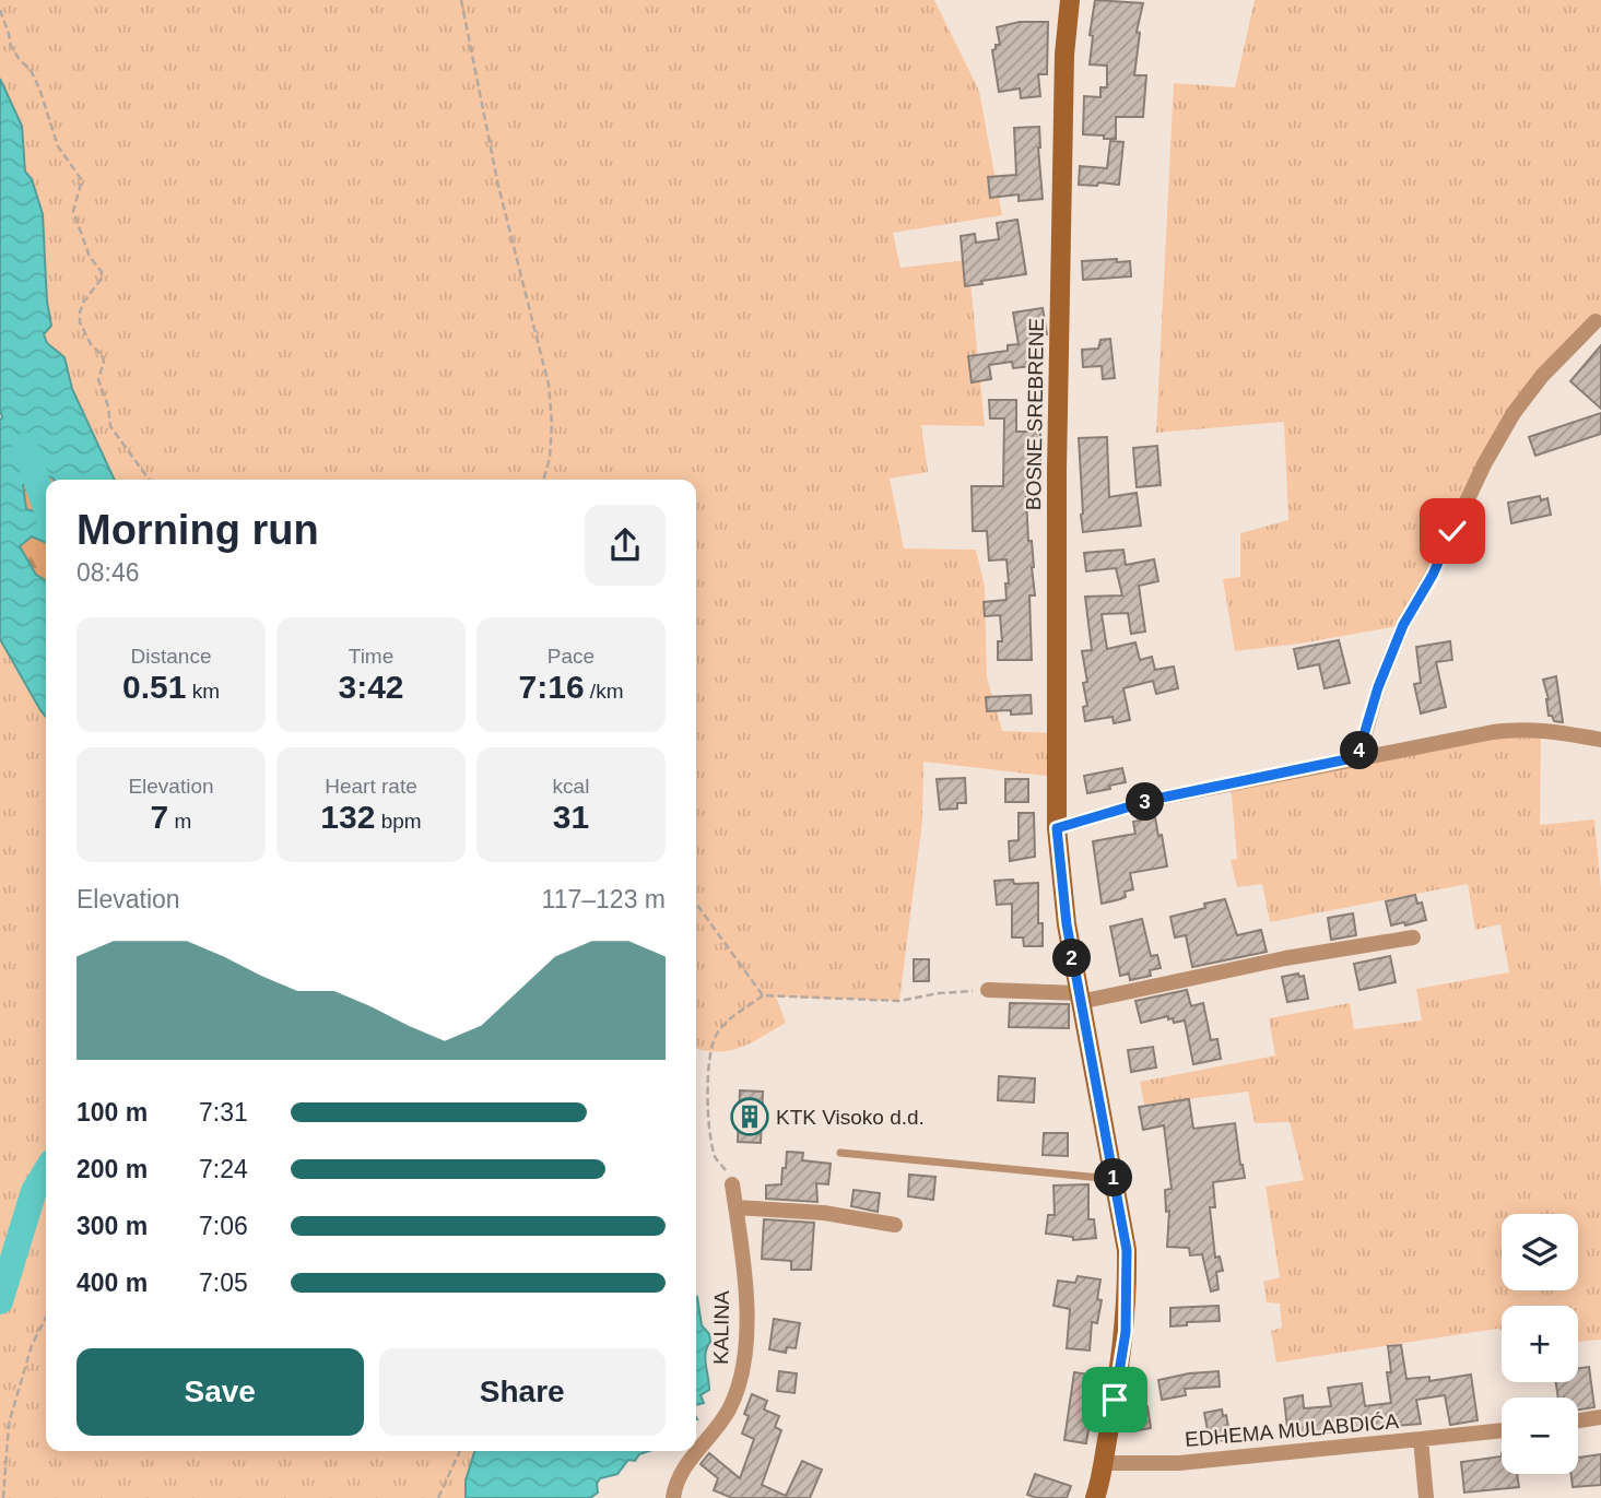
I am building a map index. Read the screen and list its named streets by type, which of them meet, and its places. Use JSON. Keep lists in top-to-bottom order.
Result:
{
  "streets": {
    "street": ["BOSNE SREBRENE", "KALINA", "EDHEMA MULABDIĆA"]
  },
  "crossings": [
    ["BOSNE SREBRENE", "EDHEMA MULABDIĆA"]
  ],
  "places": {
    "building": ["KTK Visoko d.d."]
  },
  "page": {
    "heading": ["Morning run", "08:46"],
    "stats": [
      ["Distance", "0.51 km"],
      ["Time", "3:42"],
      ["Pace", "7:16 /km"],
      ["Elevation", "7 m"],
      ["Heart rate", "132 bpm"],
      ["kcal", "31"]
    ],
    "pins": [
      "4",
      "3",
      "2",
      "1"
    ],
    "chart": ["Elevation", "117–123 m"],
    "list": [
      {
        "name": "100 m",
        "note": "7:31"
      },
      {
        "name": "200 m",
        "note": "7:24"
      },
      {
        "name": "300 m",
        "note": "7:06"
      },
      {
        "name": "400 m",
        "note": "7:05"
      }
    ],
    "map_buttons": ["+", "−"],
    "buttons": ["Save", "Share"]
  }
}
